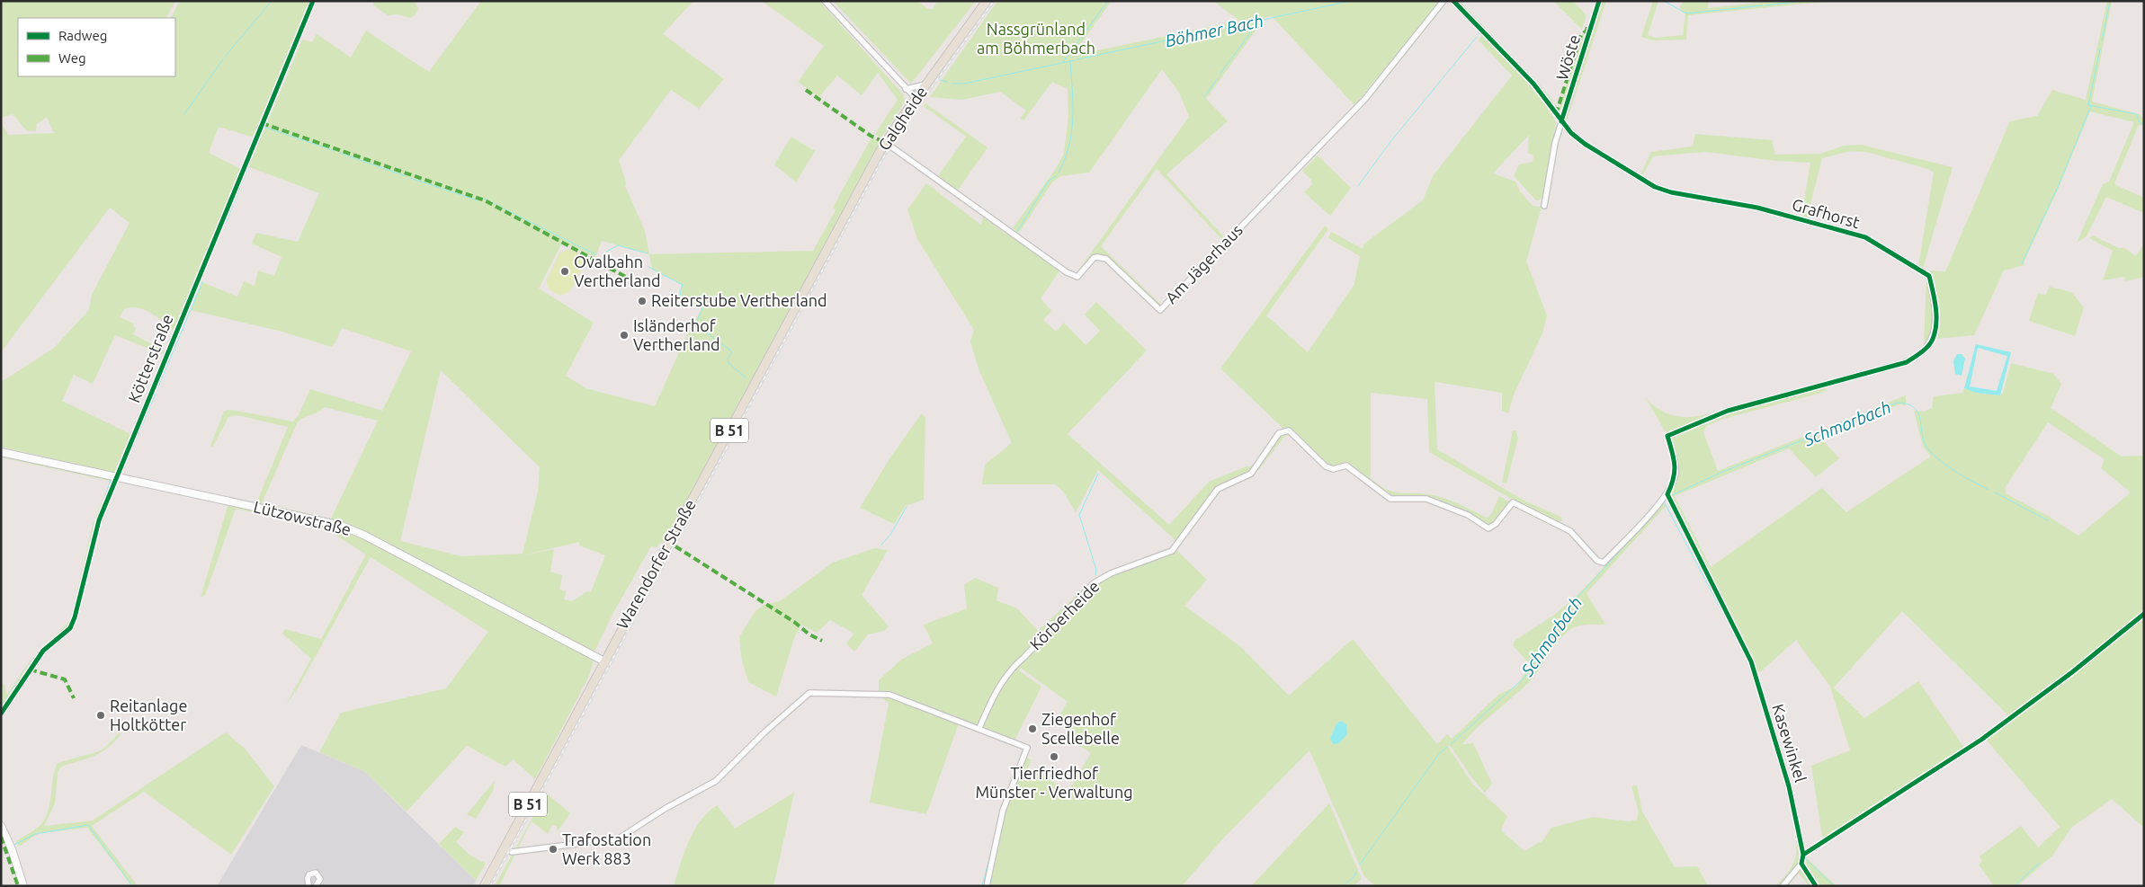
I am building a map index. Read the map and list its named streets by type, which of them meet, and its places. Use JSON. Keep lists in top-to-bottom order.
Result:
{
  "streets": {
    "main road": ["Galgheide", "B 51", "Warendorfer Straße"],
    "street": [
      "Wöste",
      "Grafhorst",
      "Am Jägerhaus",
      "Kötterstraße",
      "Lützowstraße",
      "Körberheide",
      "Kasewinkel"
    ]
  },
  "crossings": [
    ["Wöste", "Grafhorst"],
    ["Galgheide", "Am Jägerhaus"],
    ["Galgheide", "Warendorfer Straße"],
    ["Grafhorst", "Körberheide"],
    ["Grafhorst", "Kasewinkel"],
    ["Kötterstraße", "Lützowstraße"],
    ["Lützowstraße", "Warendorfer Straße"]
  ],
  "water": ["Böhmer Bach", "Schmorbach"],
  "parks": ["Nassgrünland am Böhmerbach"],
  "places": [
    "Ovalbahn Vertherland",
    "Reiterstube Vertherland",
    "Isländerhof Vertherland",
    "Reitanlage Holtkötter",
    "Ziegenhof Scellebelle",
    "Tierfriedhof Münster - Verwaltung",
    "Trafostation Werk 883"
  ],
  "legend": ["Radweg", "Weg"]
}
